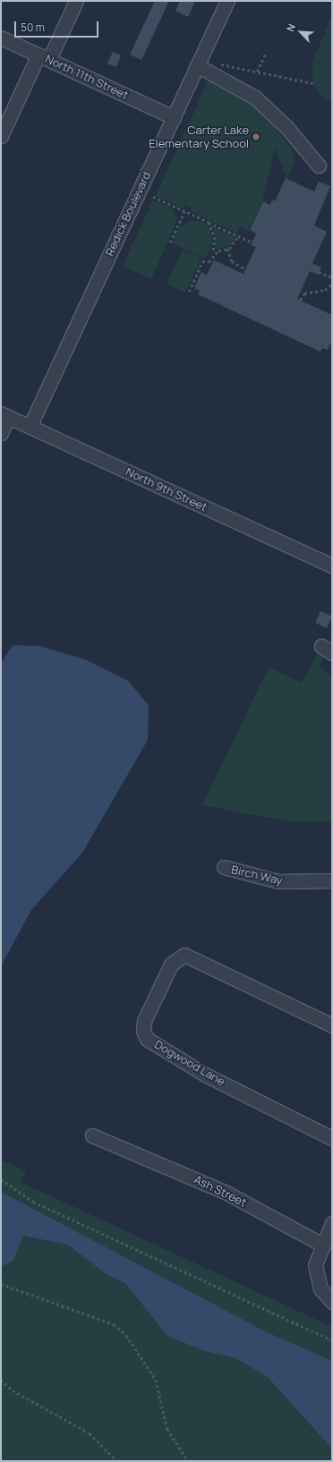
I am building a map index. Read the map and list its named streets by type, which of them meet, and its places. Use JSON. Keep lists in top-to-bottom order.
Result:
{
  "streets": {
    "street": [
      "North 11th Street",
      "Redick Boulevard",
      "North 9th Street",
      "Birch Way",
      "Dogwood Lane",
      "Ash Street"
    ]
  },
  "crossings": [
    ["North 11th Street", "Redick Boulevard"],
    ["Redick Boulevard", "North 9th Street"]
  ],
  "places": ["Carter Lake Elementary School"],
  "scale_bar": "50 m",
  "north": "top left"
}
